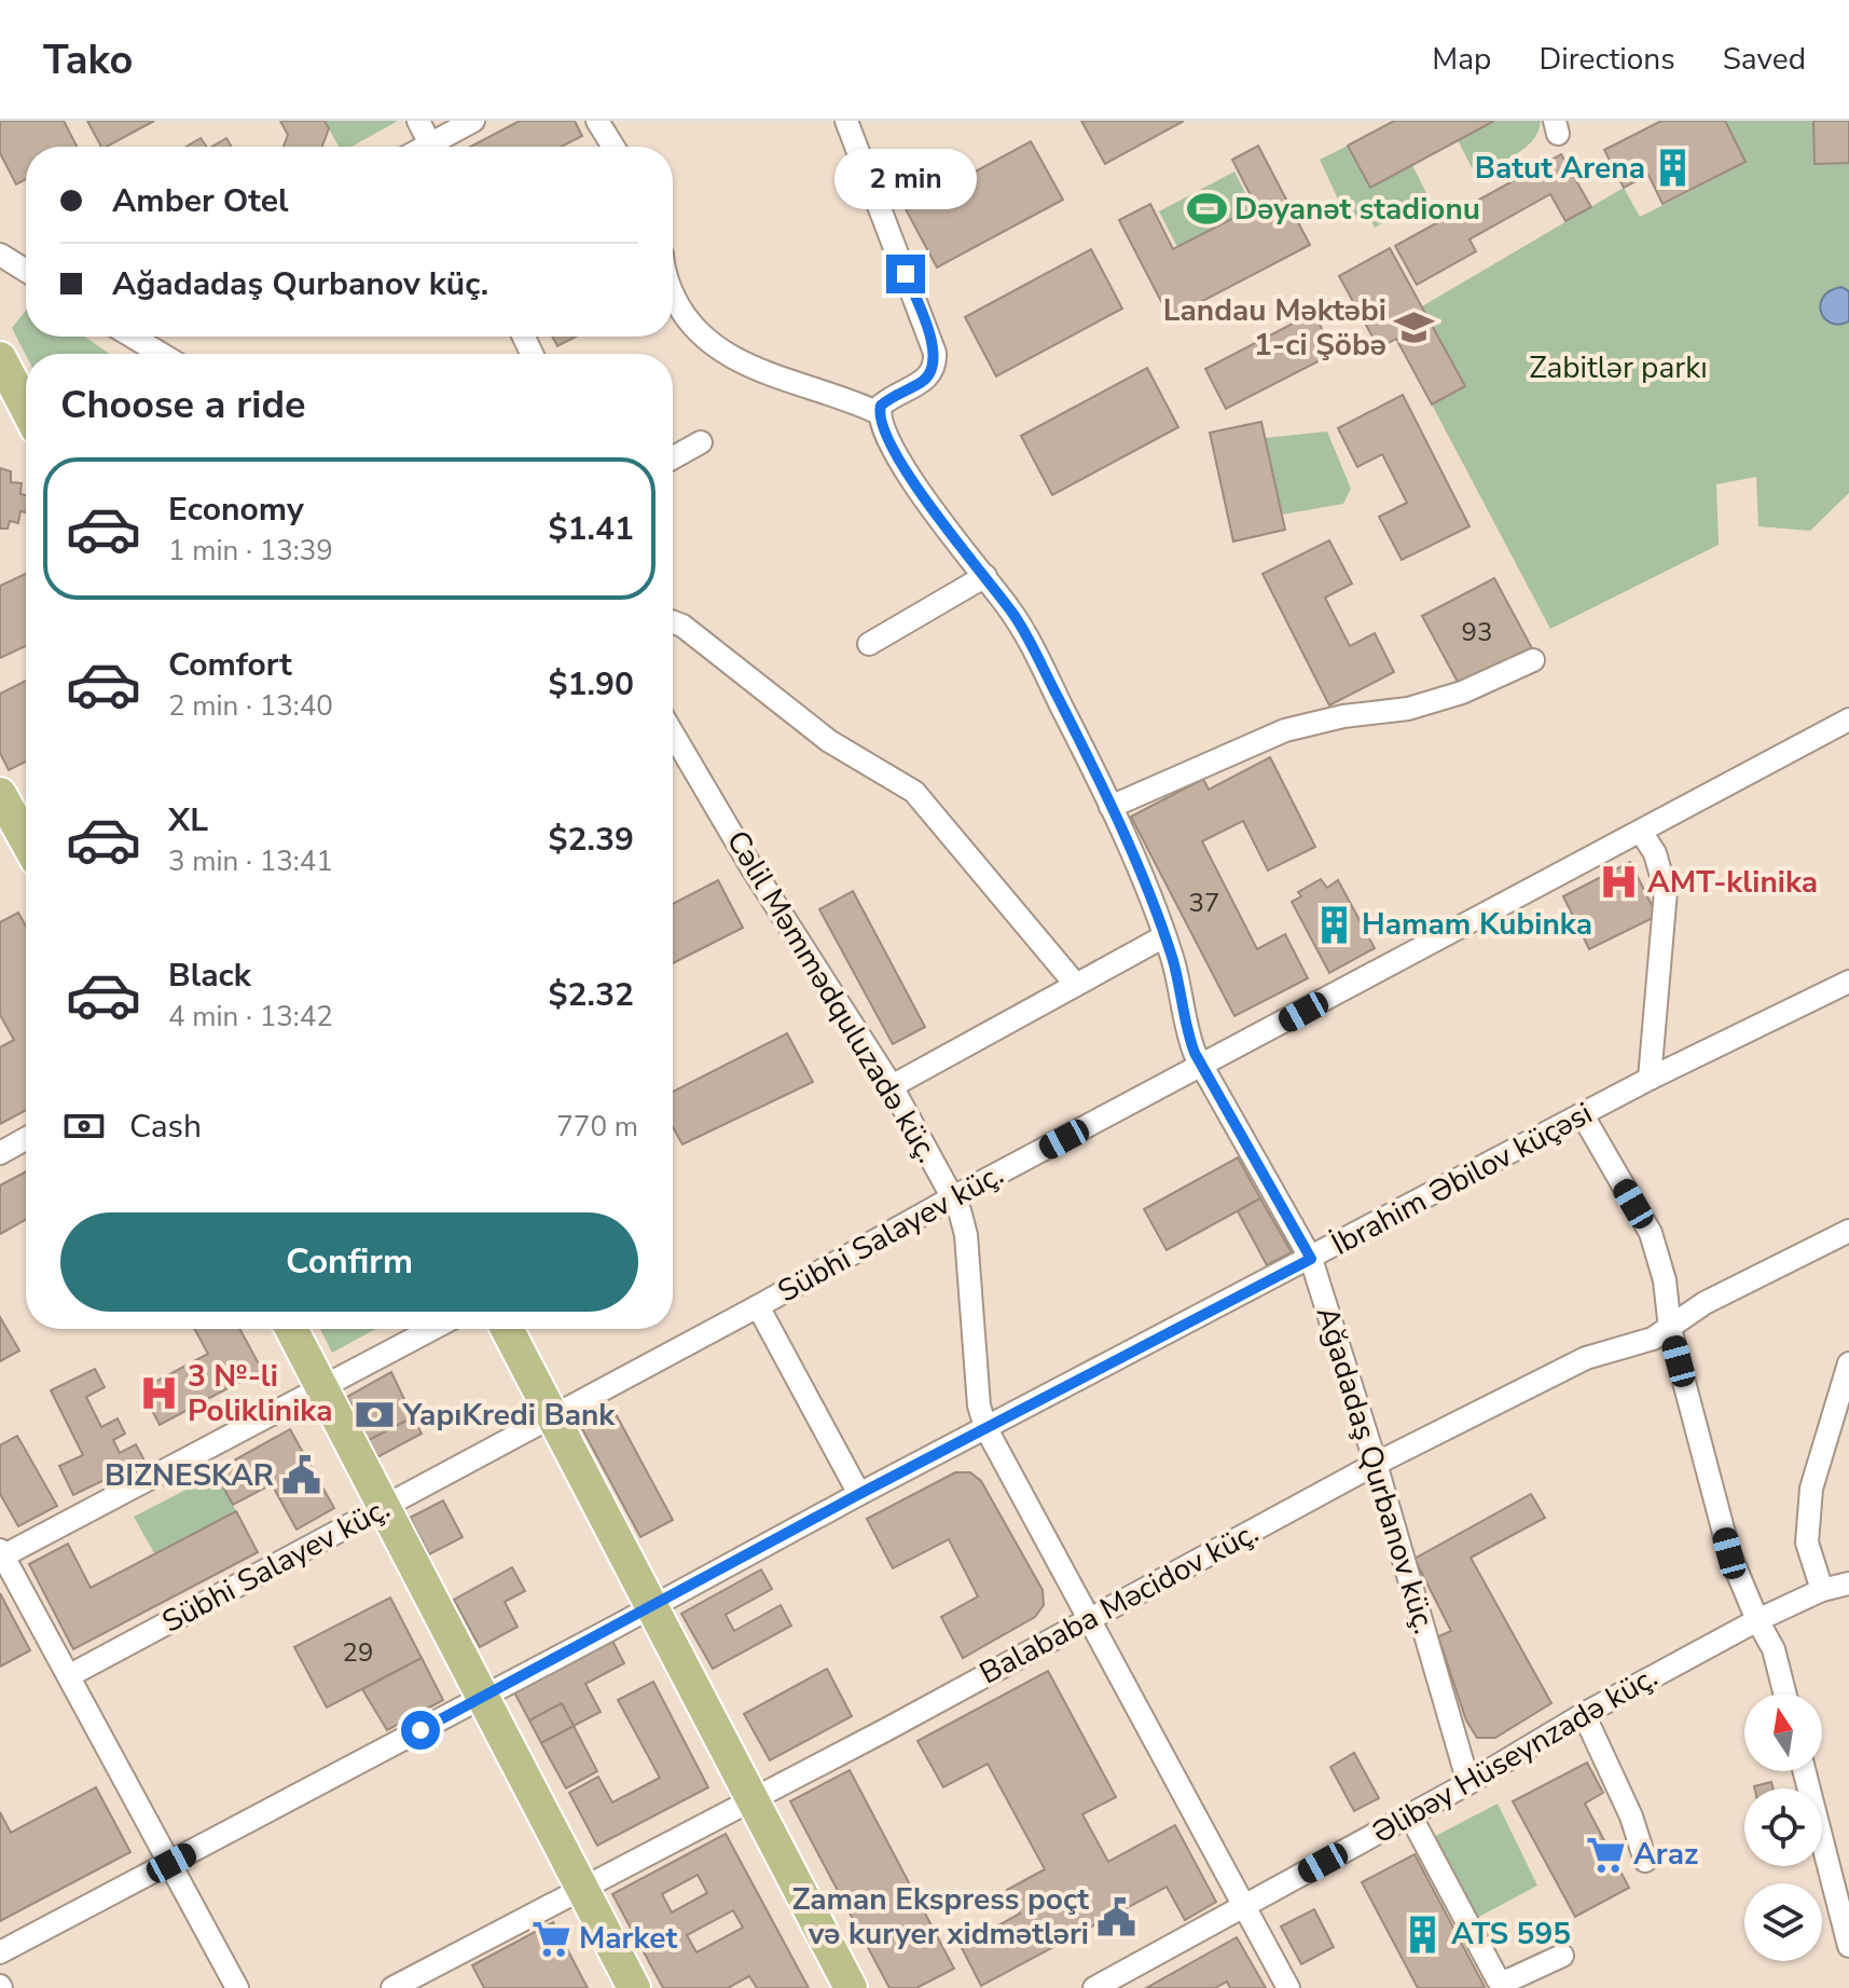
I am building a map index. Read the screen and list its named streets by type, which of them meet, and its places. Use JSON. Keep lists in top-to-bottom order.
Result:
{
  "streets": {
    "street": [
      "Cəlil Məmmədquluzadə küç.",
      "İbrahim Əbilov küçəsi",
      "Sübhi Salayev küç.",
      "Ağadadaş Qurbanov küç.",
      "Balababa Məcidov küç.",
      "Əlibəy Hüseynzadə küç."
    ]
  },
  "crossings": [
    ["Cəlil Məmmədquluzadə küç.", "İbrahim Əbilov küçəsi"],
    ["Cəlil Məmmədquluzadə küç.", "Sübhi Salayev küç."],
    ["Cəlil Məmmədquluzadə küç.", "Balababa Məcidov küç."],
    ["Cəlil Məmmədquluzadə küç.", "Əlibəy Hüseynzadə küç."],
    ["İbrahim Əbilov küçəsi", "Ağadadaş Qurbanov küç."],
    ["Sübhi Salayev küç.", "Ağadadaş Qurbanov küç."],
    ["Ağadadaş Qurbanov küç.", "Balababa Məcidov küç."],
    ["Ağadadaş Qurbanov küç.", "Əlibəy Hüseynzadə küç."]
  ],
  "parks": ["Zabitlər parkı"],
  "places": {
    "building": ["Batut Arena", "Hamam Kubinka", "ATS 595"],
    "sports": ["Dəyanət stadionu"],
    "school or university": ["Landau Məktəbi 1-ci Şöbə"],
    "hospital": ["AMT-klinika", "3 №-li Poliklinika"],
    "bank": ["YapıKredi Bank"],
    "public building": ["BIZNESKAR", "Zaman Ekspress poçt və kuryer xidmətləri"],
    "supermarket": ["Araz", "Market"]
  },
  "house_numbers": ["93", "37", "29"],
  "north": "top",
  "page": {
    "header": "Tako",
    "nav": ["Map", "Directions", "Saved"],
    "banner": ["Amber Otel", "Ağadadaş Qurbanov küç."],
    "bubble": "2 min",
    "heading": "Choose a ride",
    "list": [
      {
        "name": "Economy",
        "note": "1 min · 13:39",
        "value": "$1.41"
      },
      {
        "name": "Comfort",
        "note": "2 min · 13:40",
        "value": "$1.90"
      },
      {
        "name": "XL",
        "note": "3 min · 13:41",
        "value": "$2.39"
      },
      {
        "name": "Black",
        "note": "4 min · 13:42",
        "value": "$2.32"
      }
    ],
    "pay": ["Cash", "770 m"],
    "buttons": "Confirm"
  }
}
